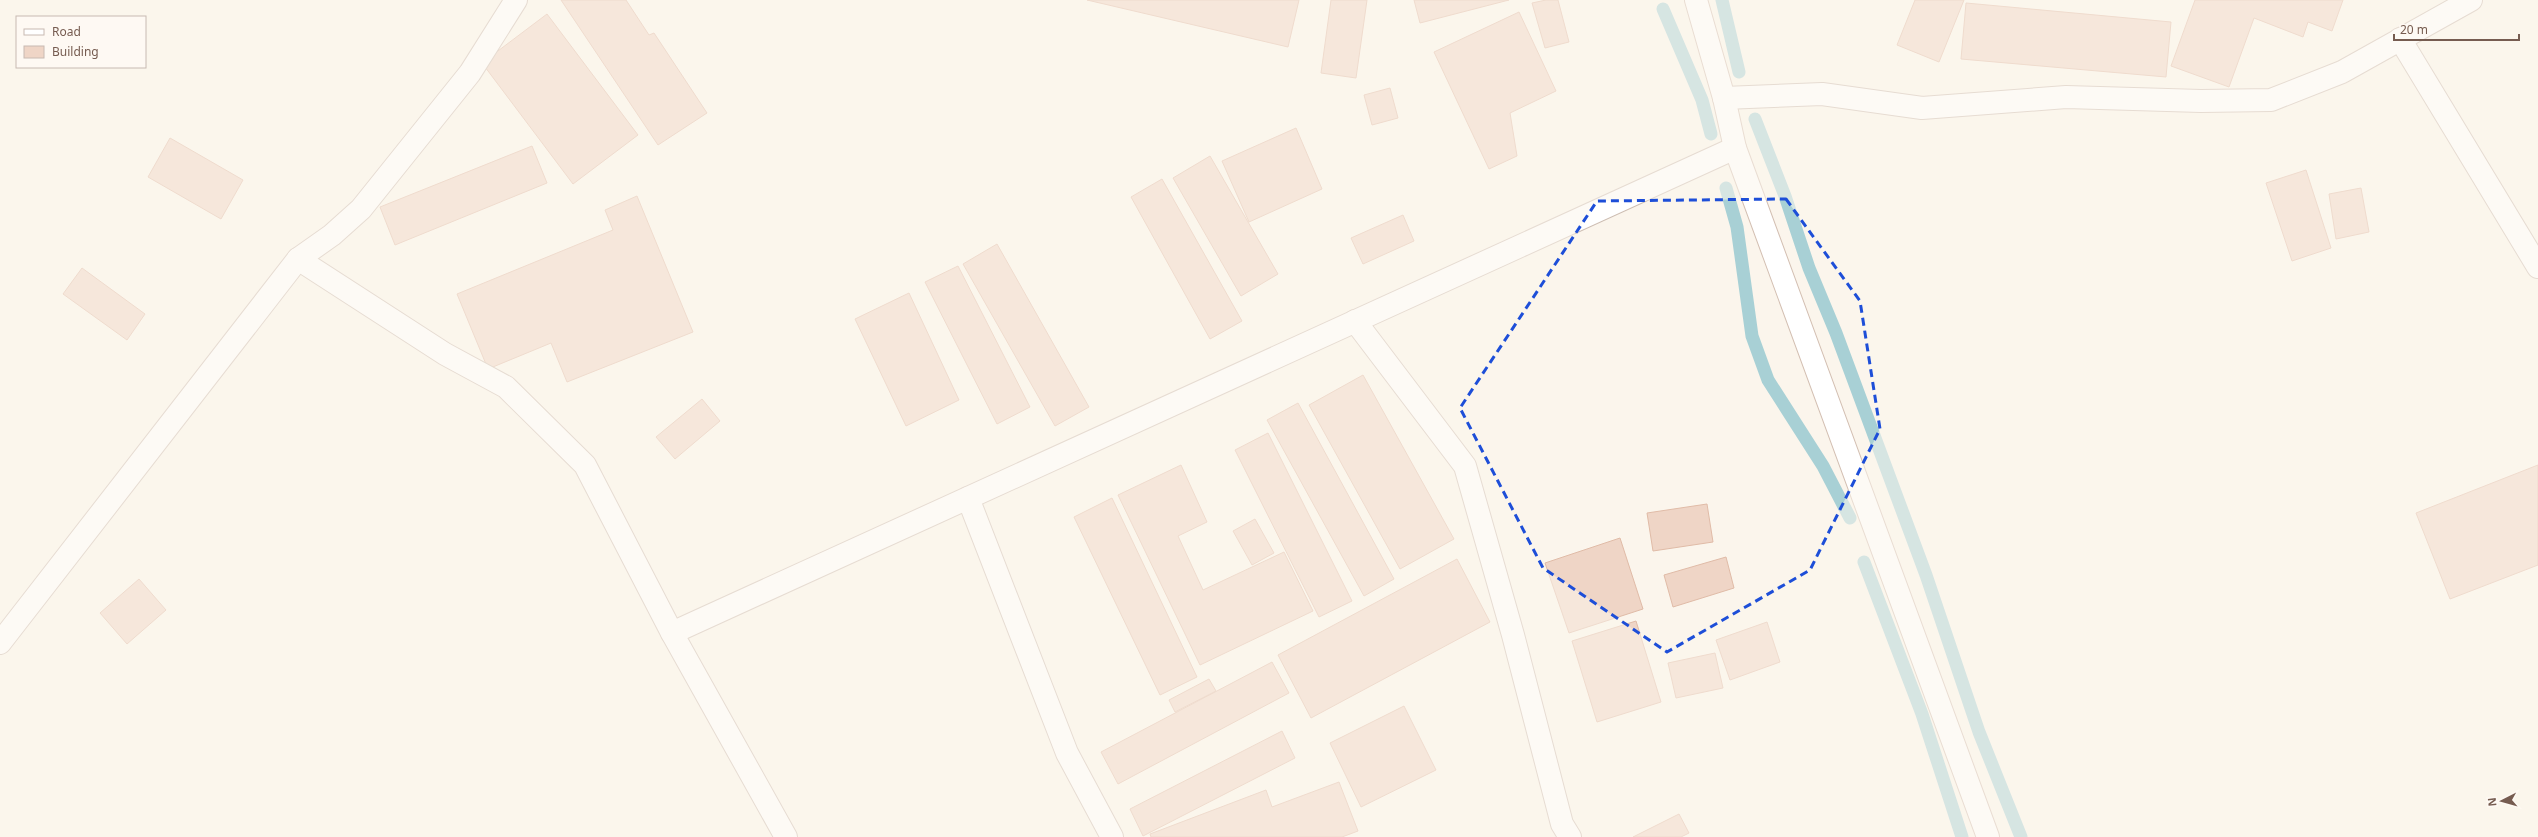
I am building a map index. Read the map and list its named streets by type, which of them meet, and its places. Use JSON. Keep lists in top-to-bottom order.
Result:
{
  "legend": ["Road", "Building"],
  "scale_bar": "20 m",
  "north": "left"
}
